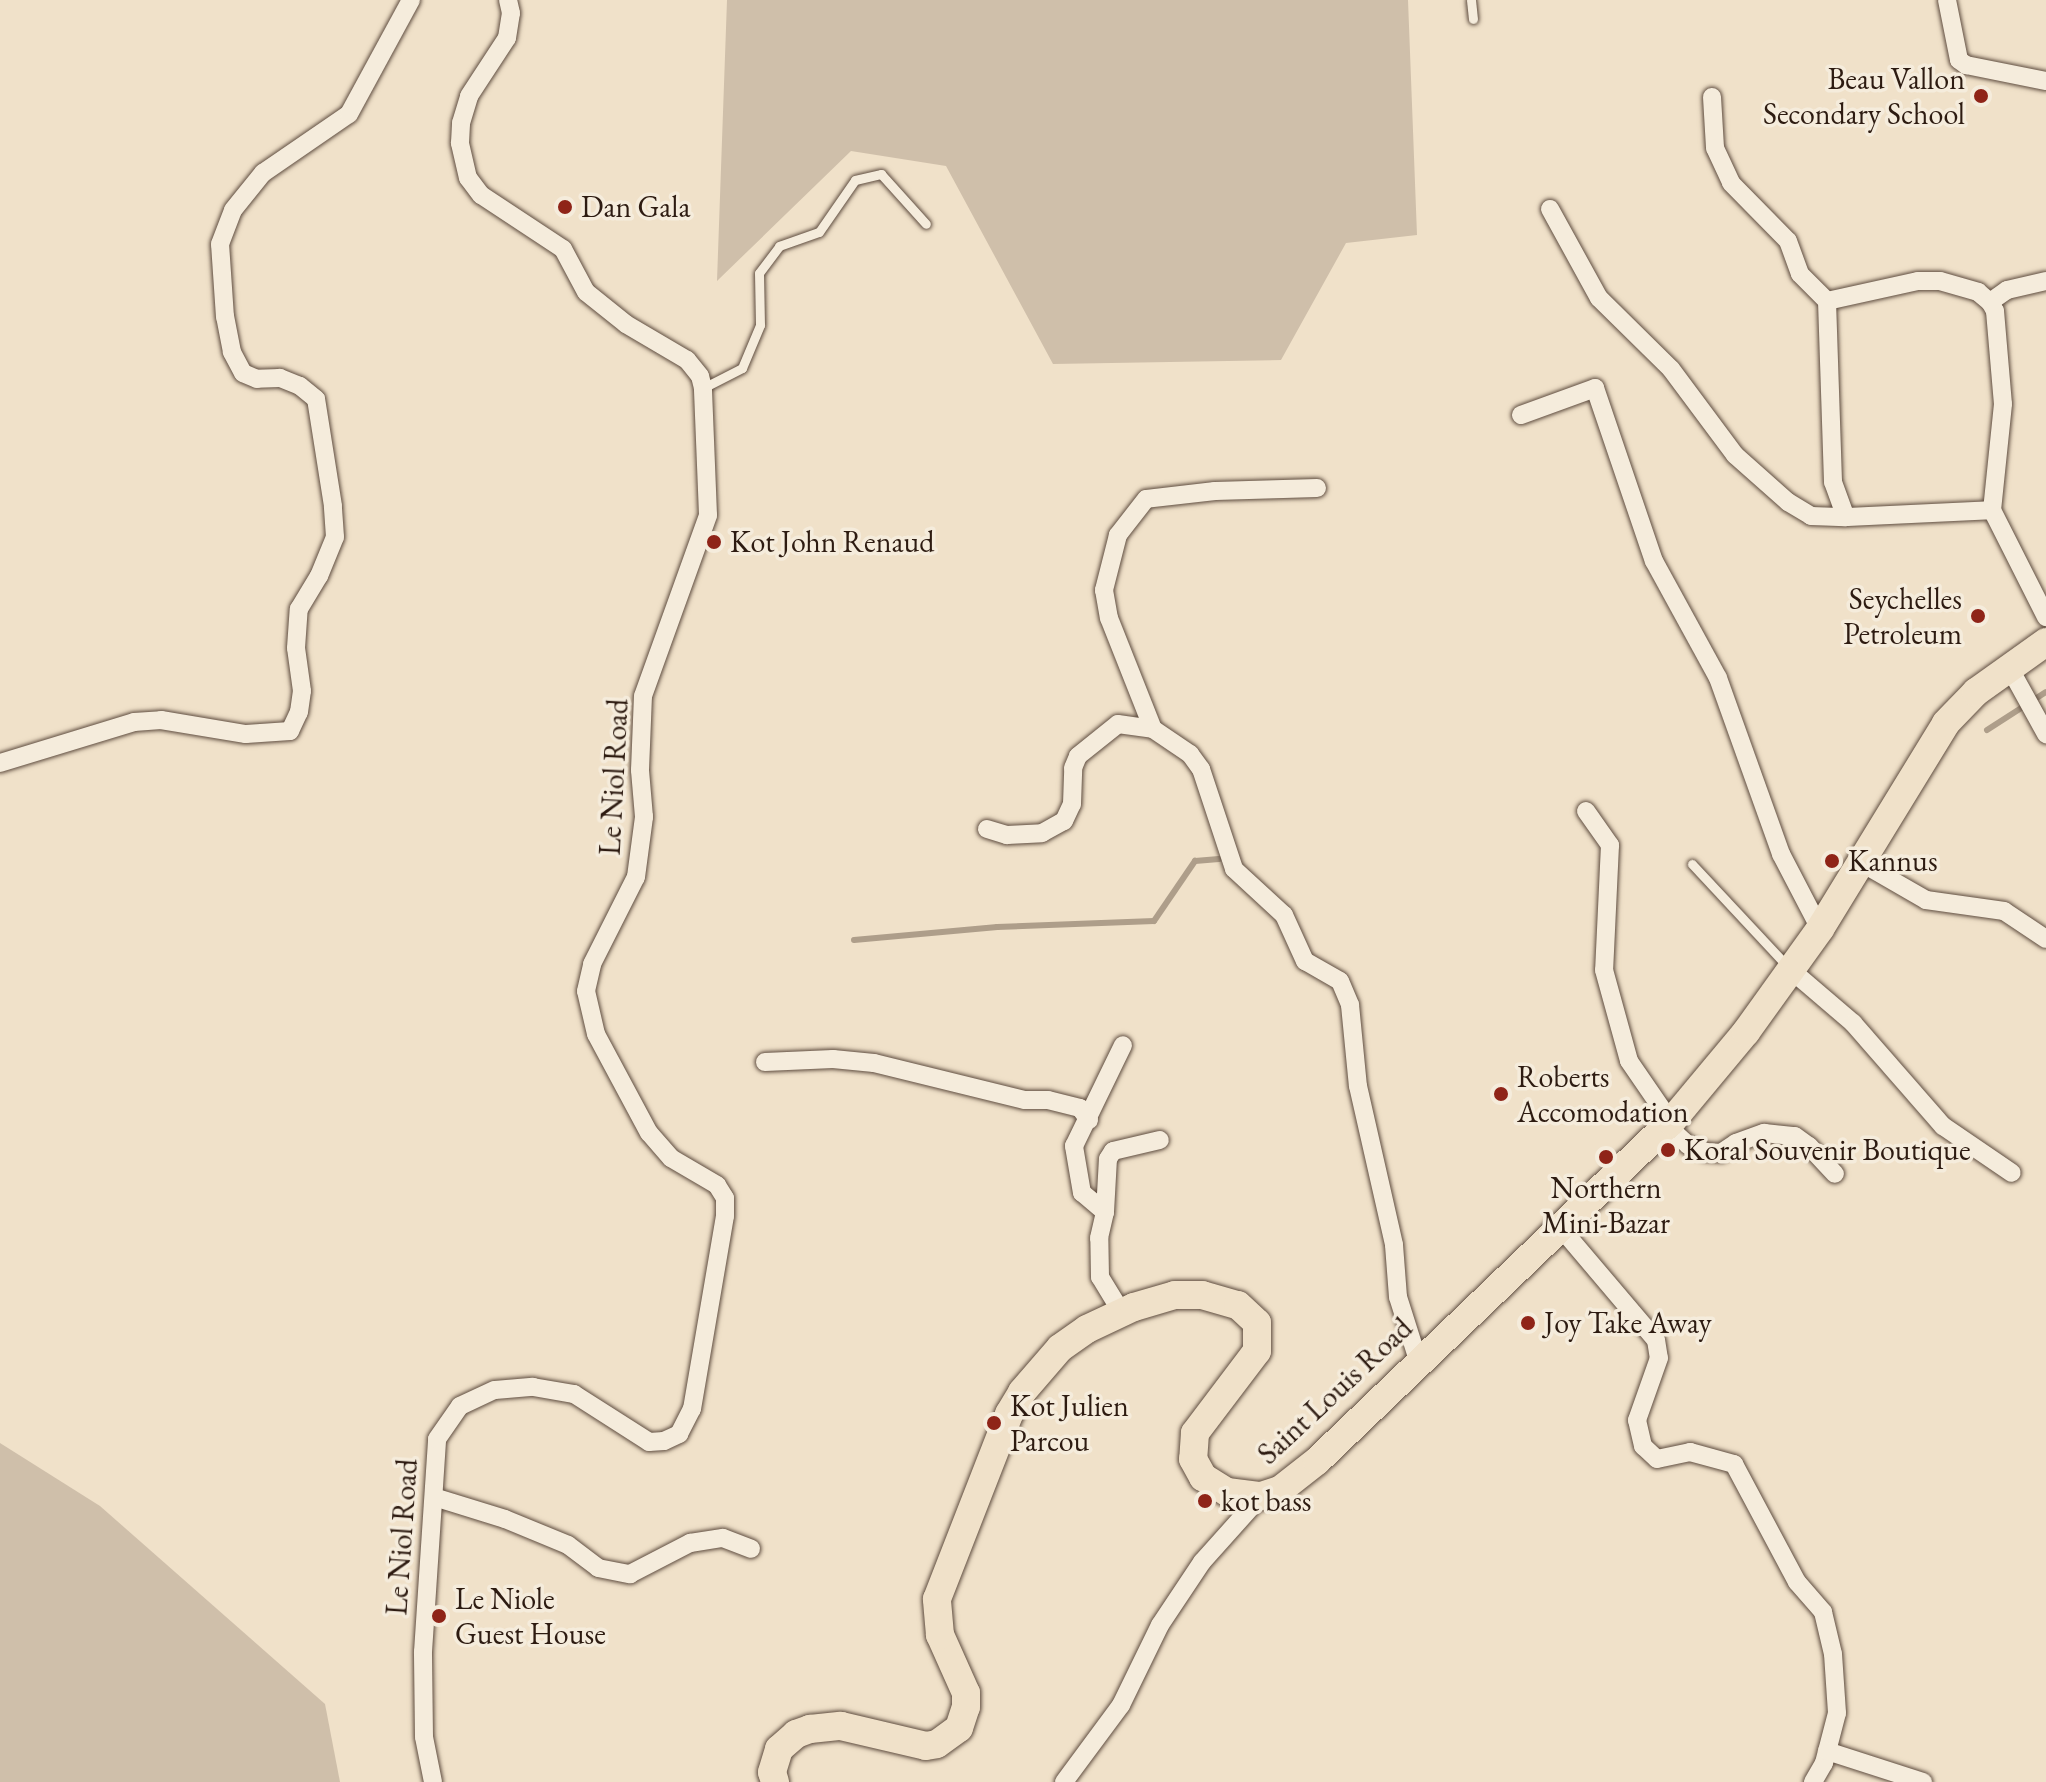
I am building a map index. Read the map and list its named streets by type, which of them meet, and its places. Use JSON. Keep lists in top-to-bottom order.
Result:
{
  "streets": {
    "main road": ["Saint Louis Road"],
    "street": ["Le Niol Road"]
  },
  "places": [
    "Beau Vallon Secondary School",
    "Dan Gala",
    "Kot John Renaud",
    "Seychelles Petroleum",
    "Kannus",
    "Roberts Accomodation",
    "Koral Souvenir Boutique",
    "Northern Mini-Bazar",
    "Joy Take Away",
    "Kot Julien Parcou",
    "kot bass",
    "Le Niole Guest House"
  ]
}
